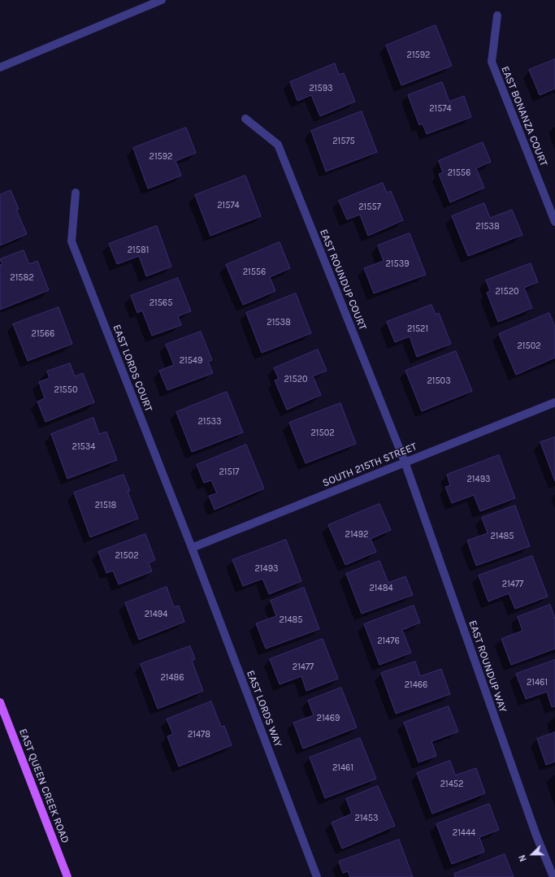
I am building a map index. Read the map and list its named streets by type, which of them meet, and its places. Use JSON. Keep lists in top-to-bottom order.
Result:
{
  "streets": {
    "main road": ["EAST QUEEN CREEK ROAD"],
    "street": [
      "EAST BONANZA COURT",
      "EAST ROUNDUP COURT",
      "EAST LORDS COURT",
      "SOUTH 215TH STREET",
      "EAST ROUNDUP WAY",
      "EAST LORDS WAY"
    ]
  },
  "crossings": [
    ["EAST ROUNDUP COURT", "SOUTH 215TH STREET"],
    ["EAST ROUNDUP COURT", "EAST ROUNDUP WAY"],
    ["EAST LORDS COURT", "SOUTH 215TH STREET"],
    ["EAST LORDS COURT", "EAST LORDS WAY"],
    ["SOUTH 215TH STREET", "EAST ROUNDUP WAY"],
    ["SOUTH 215TH STREET", "EAST LORDS WAY"]
  ],
  "house_numbers": [
    "21592",
    "21593",
    "21574",
    "21575",
    "21592",
    "21556",
    "21574",
    "21557",
    "21538",
    "21581",
    "21539",
    "21556",
    "21582",
    "21520",
    "21565",
    "21538",
    "21521",
    "21566",
    "21502",
    "21549",
    "21520",
    "21503",
    "21550",
    "21533",
    "21502",
    "21534",
    "21517",
    "21493",
    "21518",
    "21492",
    "21485",
    "21502",
    "21493",
    "21477",
    "21484",
    "21494",
    "21485",
    "21476",
    "21477",
    "21486",
    "21461",
    "21466",
    "21469",
    "21478",
    "21461",
    "21452",
    "21453",
    "21444"
  ],
  "north": "left"
}
